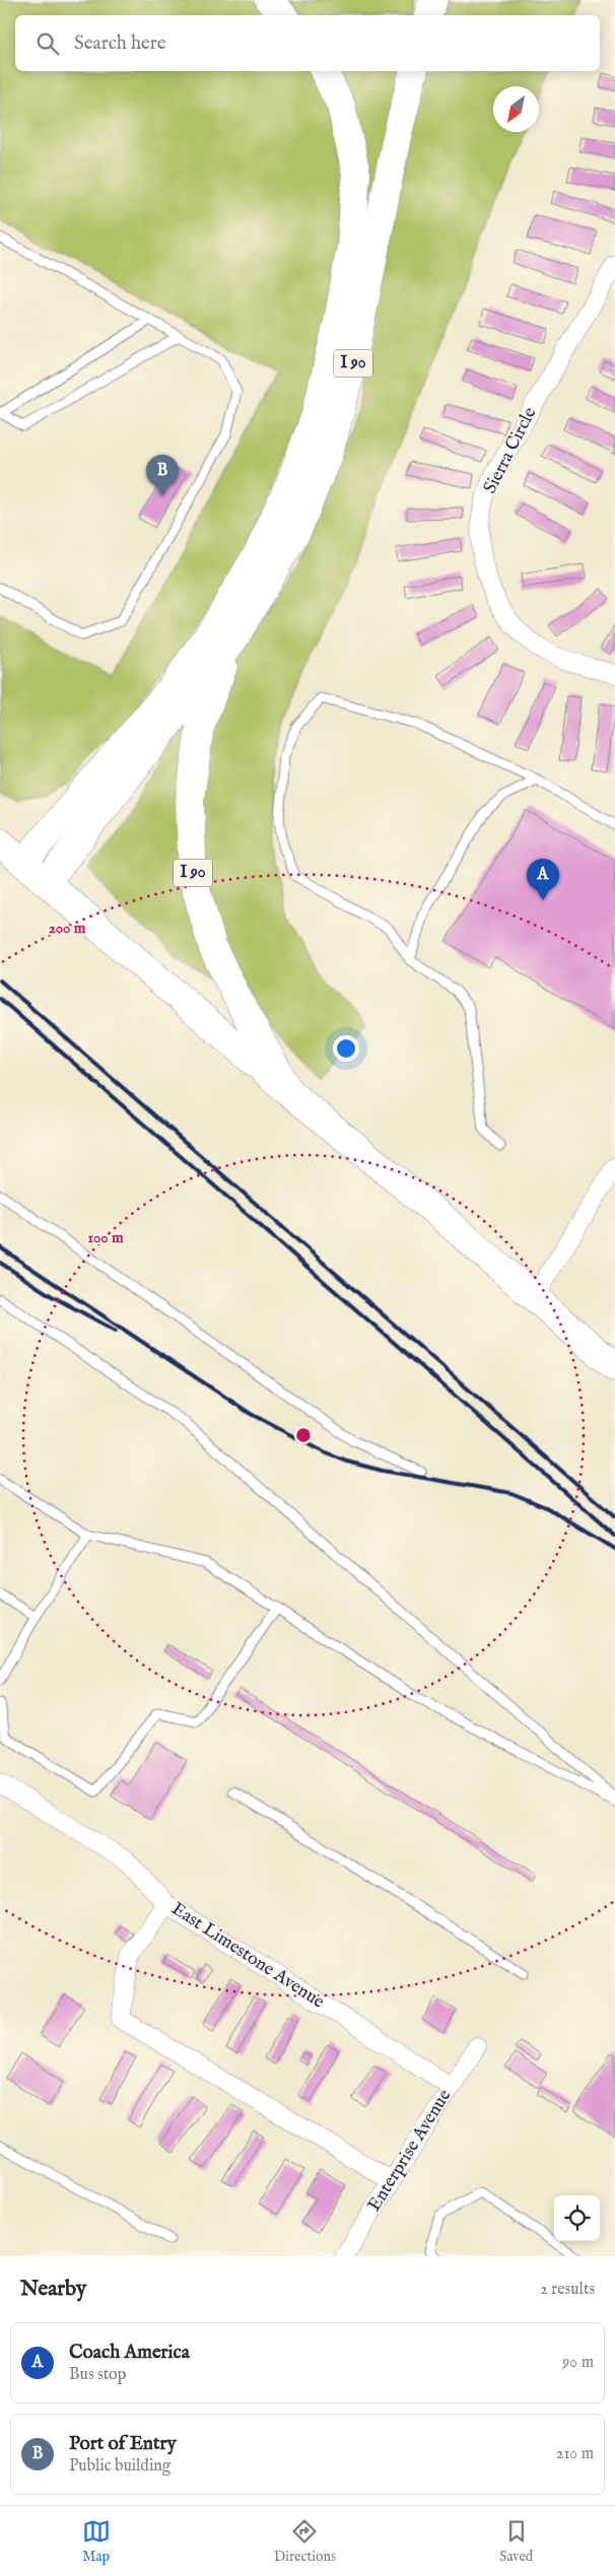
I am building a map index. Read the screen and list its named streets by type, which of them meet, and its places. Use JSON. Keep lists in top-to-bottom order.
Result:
{
  "streets": {
    "main road": ["I 90"],
    "street": ["Sierra Circle", "East Limestone Avenue", "Enterprise Avenue"]
  },
  "crossings": [
    ["East Limestone Avenue", "Enterprise Avenue"]
  ],
  "north": "bottom left",
  "page": {
    "search": "Search here",
    "pins": ["B", "A"],
    "heading": ["Nearby", "2 results"],
    "list": [
      {
        "mark": "A",
        "name": "Coach America",
        "note": "Bus stop",
        "value": "90 m"
      },
      {
        "mark": "B",
        "name": "Port of Entry",
        "note": "Public building",
        "value": "210 m"
      }
    ],
    "nav": ["Map", "Directions", "Saved"]
  },
  "rings": ["200 m", "100 m"]
}
